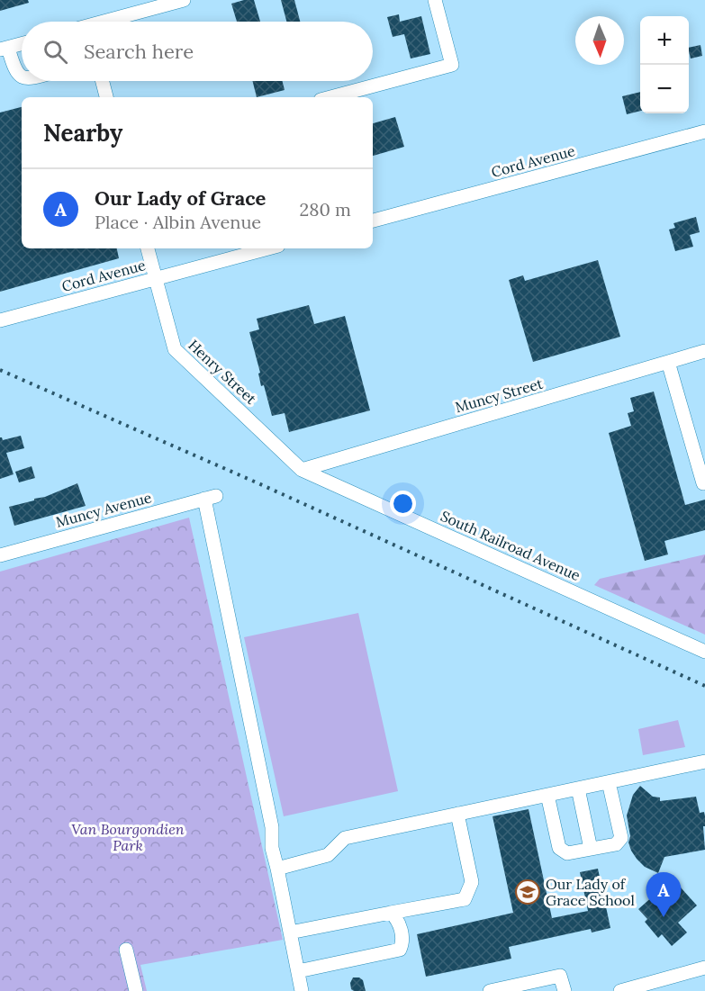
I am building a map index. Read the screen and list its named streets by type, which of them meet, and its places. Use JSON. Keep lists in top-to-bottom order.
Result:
{
  "streets": {
    "street": [
      "Cord Avenue",
      "Henry Street",
      "Muncy Street",
      "Muncy Avenue",
      "South Railroad Avenue"
    ]
  },
  "crossings": [
    ["Cord Avenue", "Henry Street"],
    ["Henry Street", "Muncy Street"],
    ["Henry Street", "South Railroad Avenue"],
    ["Muncy Street", "South Railroad Avenue"]
  ],
  "parks": ["Van Bourgondien Park"],
  "places": {
    "school or university": ["Our Lady of Grace School"]
  },
  "north": "bottom",
  "page": {
    "map_buttons": ["+", "−"],
    "search": "Search here",
    "heading": "Nearby",
    "list": [
      {
        "mark": "A",
        "name": "Our Lady of Grace",
        "note": "Place · Albin Avenue",
        "value": "280 m"
      }
    ],
    "pins": "A"
  }
}
